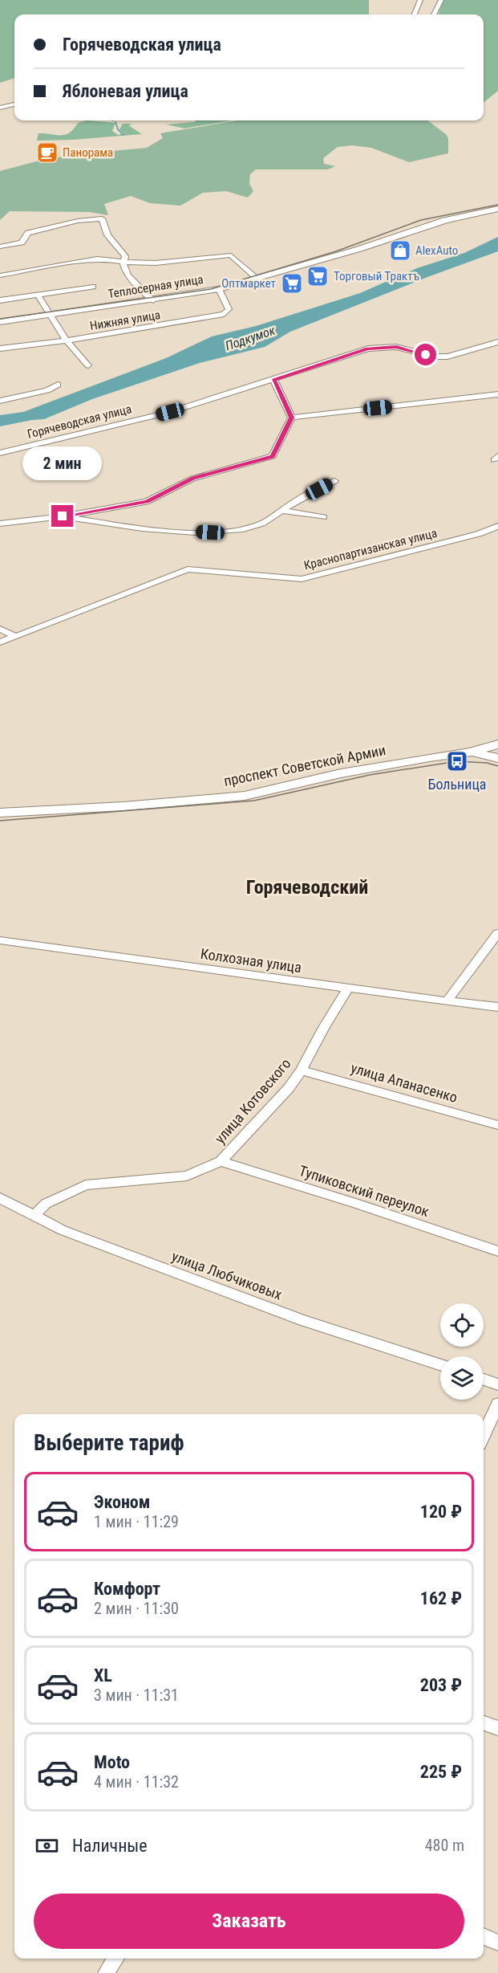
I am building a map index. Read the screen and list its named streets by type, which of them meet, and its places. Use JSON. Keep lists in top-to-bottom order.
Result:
{
  "streets": {
    "main road": ["Теплосерная улица", "проспект Советской Армии"],
    "street": [
      "Нижняя улица",
      "Горячеводская улица",
      "Краснопартизанская улица",
      "Колхозная улица",
      "улица Апанасенко",
      "улица Котовского",
      "Тупиковский переулок",
      "улица Любчиковых"
    ]
  },
  "crossings": [
    ["Теплосерная улица", "Нижняя улица"],
    ["Колхозная улица", "улица Котовского"],
    ["улица Апанасенко", "улица Котовского"],
    ["улица Котовского", "Тупиковский переулок"],
    ["улица Котовского", "улица Любчиковых"]
  ],
  "districts": ["Горячеводский"],
  "water": ["Подкумок"],
  "places": {
    "cafe": ["Панорама"],
    "shop": ["AlexAuto"],
    "supermarket": ["Торговый Трактъ", "Оптмаркет"],
    "bus stop": ["Больница"]
  },
  "page": {
    "banner": ["Горячеводская улица", "Яблоневая улица"],
    "bubble": "2 мин",
    "heading": "Выберите тариф",
    "list": [
      {
        "name": "Эконом",
        "note": "1 мин · 11:29",
        "value": "120 ₽"
      },
      {
        "name": "Комфорт",
        "note": "2 мин · 11:30",
        "value": "162 ₽"
      },
      {
        "name": "XL",
        "note": "3 мин · 11:31",
        "value": "203 ₽"
      },
      {
        "name": "Moto",
        "note": "4 мин · 11:32",
        "value": "225 ₽"
      }
    ],
    "pay": ["Наличные", "480 m"],
    "buttons": "Заказать"
  }
}
